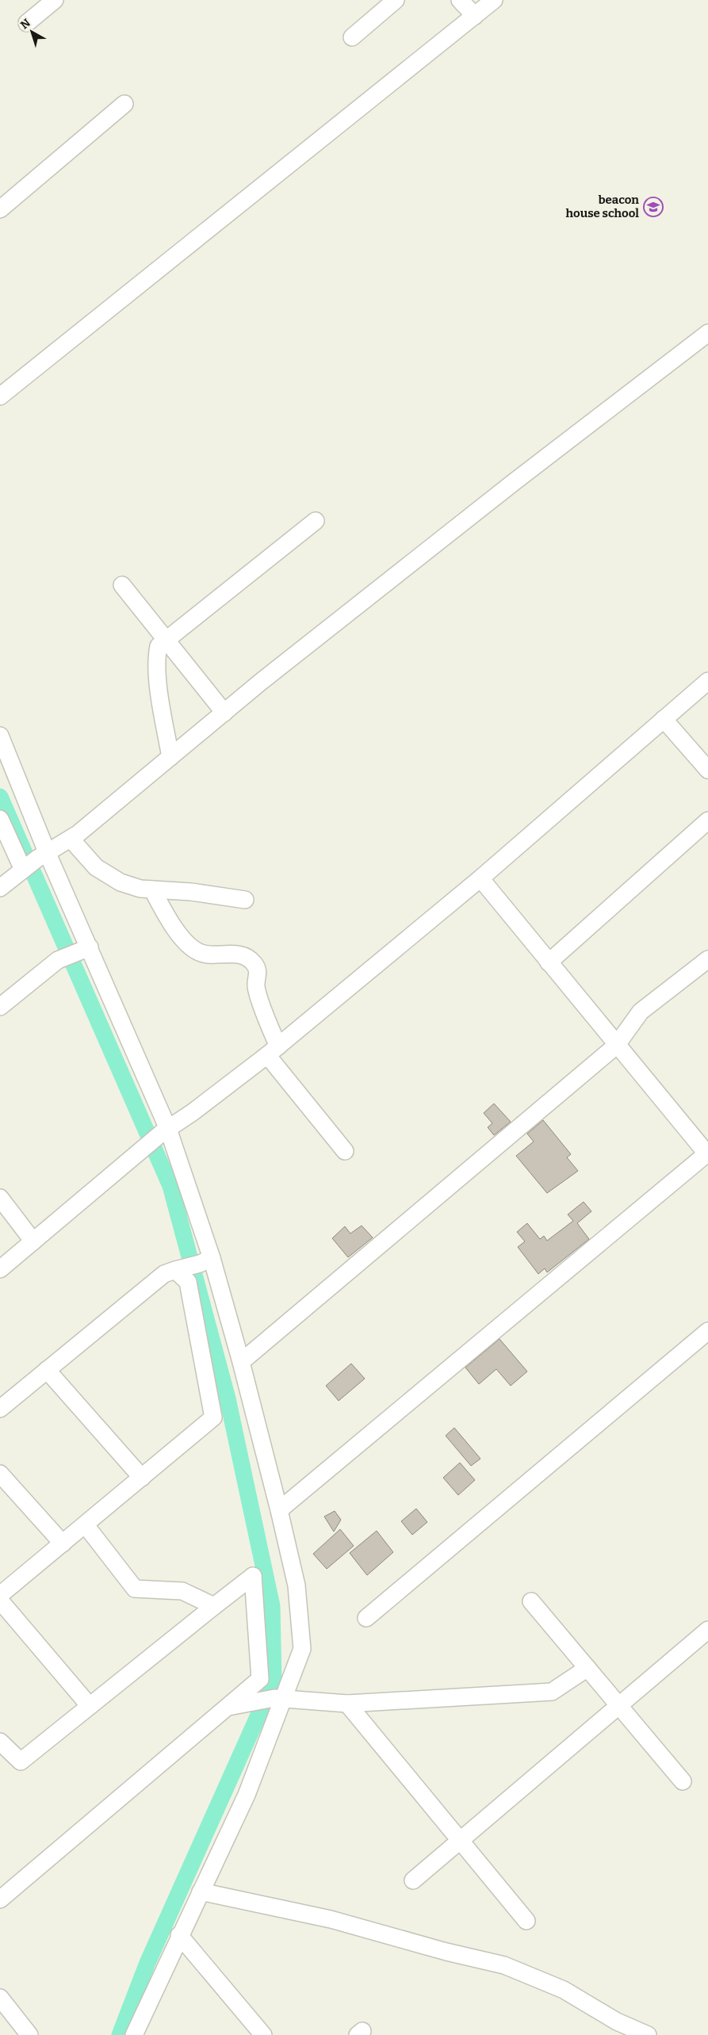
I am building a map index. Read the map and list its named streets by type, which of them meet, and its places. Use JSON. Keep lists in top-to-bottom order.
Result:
{
  "places": {
    "school or university": ["beacon house school"]
  },
  "north": "top left"
}
